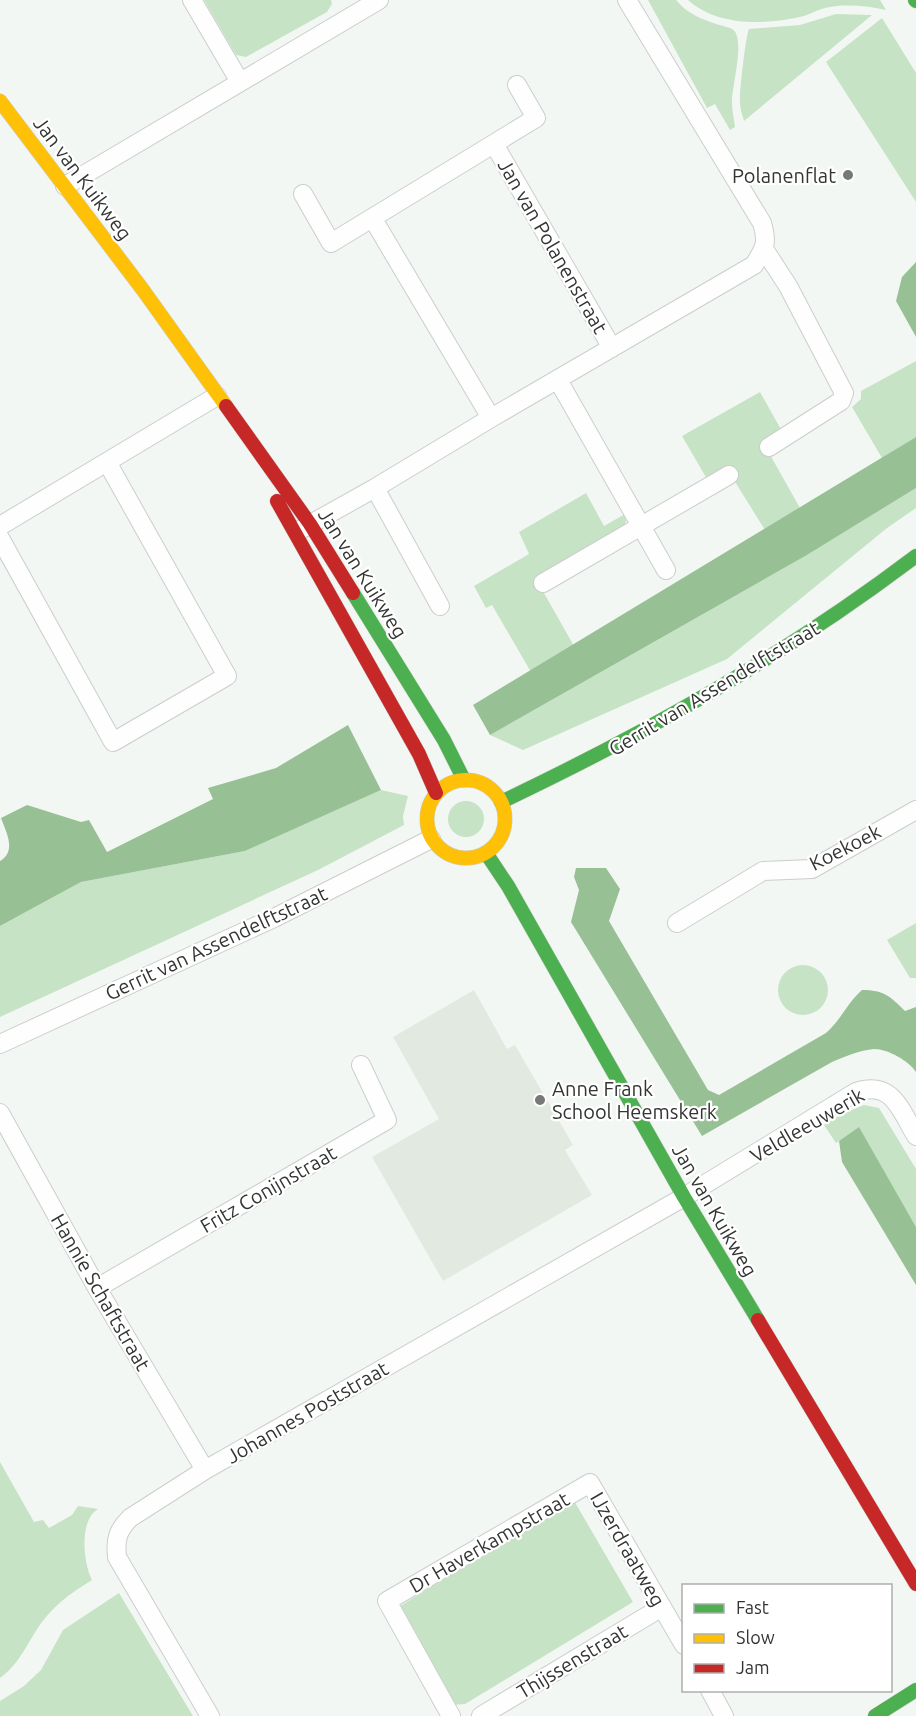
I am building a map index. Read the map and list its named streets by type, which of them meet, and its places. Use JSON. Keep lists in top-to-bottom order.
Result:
{
  "streets": {
    "street": [
      "Jan van Kuikweg",
      "Jan van Polanenstraat",
      "Gerrit van Assendelftstraat",
      "Koekoek",
      "Veldleeuwerik",
      "Fritz Conijnstraat",
      "Hannie Schaftstraat",
      "Johannes Poststraat",
      "Dr Haverkampstraat",
      "IJzerdraatweg",
      "Thijssenstraat"
    ]
  },
  "crossings": [
    ["Jan van Kuikweg", "Jan van Polanenstraat"],
    ["Jan van Kuikweg", "Gerrit van Assendelftstraat"],
    ["Jan van Kuikweg", "Veldleeuwerik"],
    ["Jan van Kuikweg", "Johannes Poststraat"],
    ["Veldleeuwerik", "Johannes Poststraat"],
    ["Fritz Conijnstraat", "Hannie Schaftstraat"],
    ["Hannie Schaftstraat", "Johannes Poststraat"],
    ["Dr Haverkampstraat", "IJzerdraatweg"],
    ["IJzerdraatweg", "Thijssenstraat"]
  ],
  "places": ["Polanenflat", "Anne Frank School Heemskerk"],
  "legend": ["Fast", "Slow", "Jam"]
}
